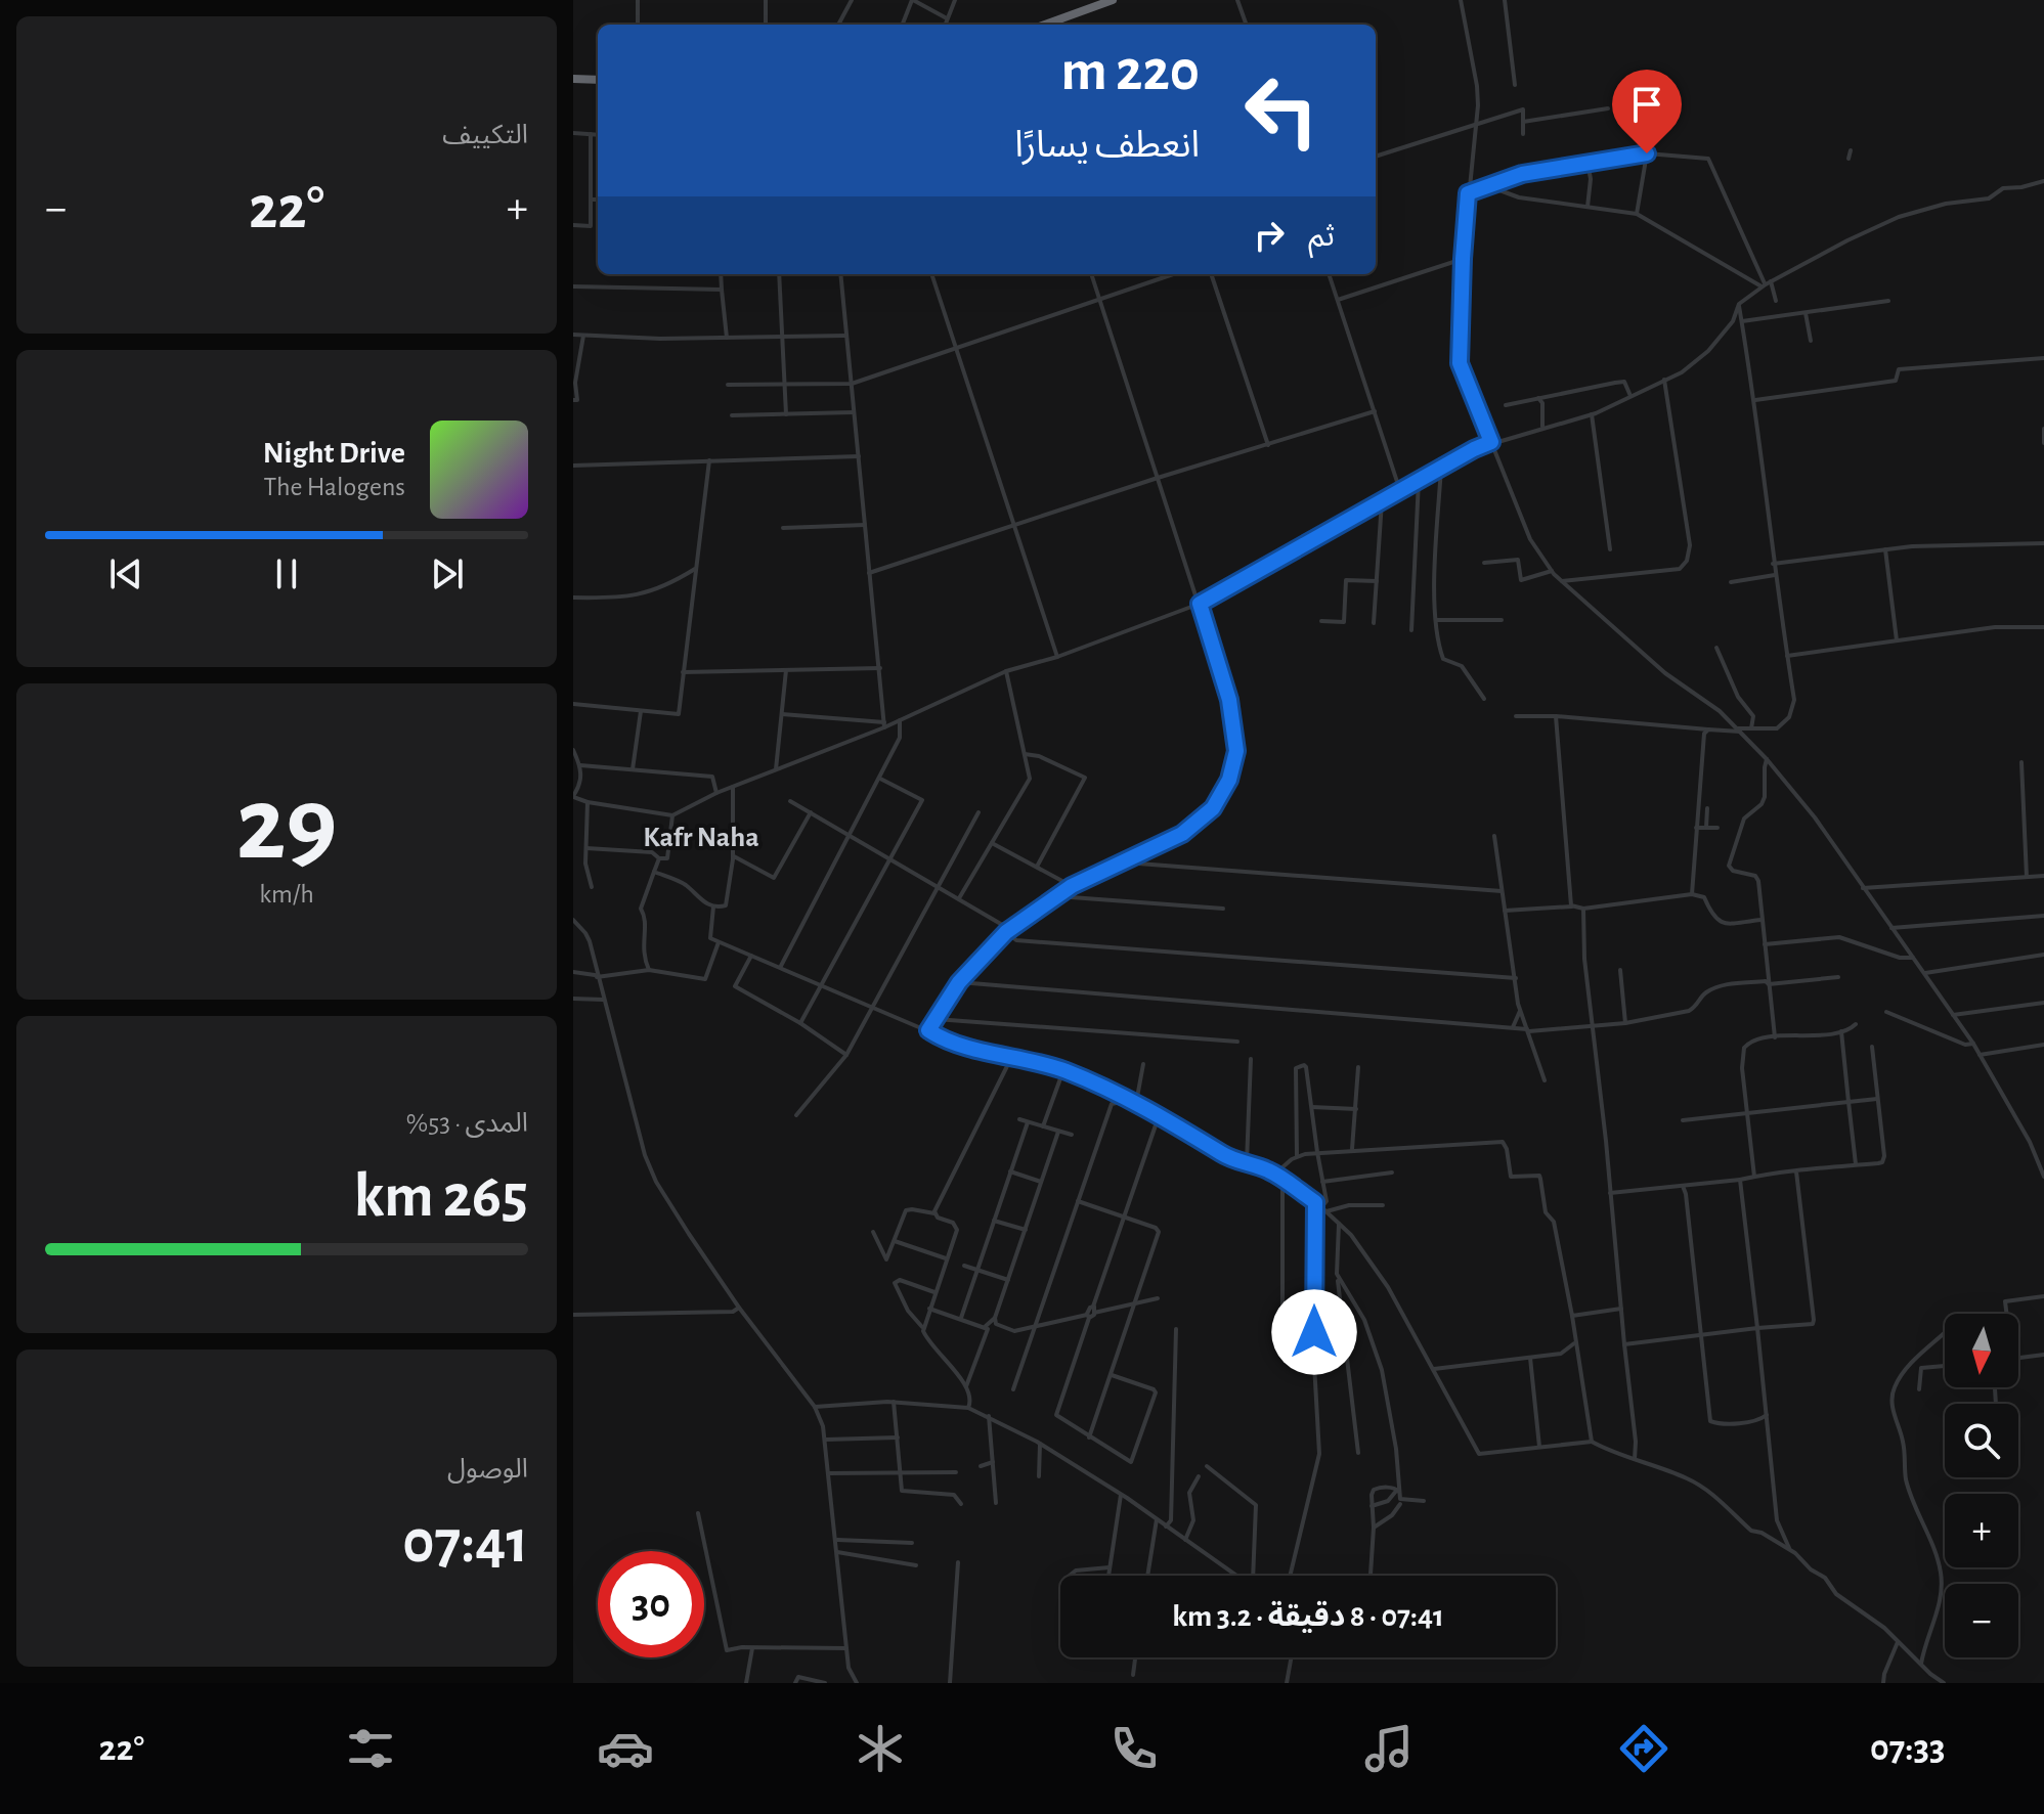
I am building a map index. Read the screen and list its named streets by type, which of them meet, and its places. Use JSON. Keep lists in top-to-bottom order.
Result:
{
  "districts": ["Kafr Naha"],
  "north": "bottom",
  "page": {
    "tile": [
      "التكييف",
      ["29", "km/h"],
      ["المدى · 53%", "265 km"],
      ["الوصول", "07:41"]
    ],
    "turn": ["220 m", "انعطف يسارًا"],
    "heat": ["−", "22°", "+"],
    "then": "ثم",
    "song": ["Night Drive", "The Halogens"],
    "map_buttons": ["+", "−"],
    "limit": "30",
    "trip": "07:41 · 8 دقيقة · 3.2 km",
    "tabs": ["07:33", "22°"]
  }
}
